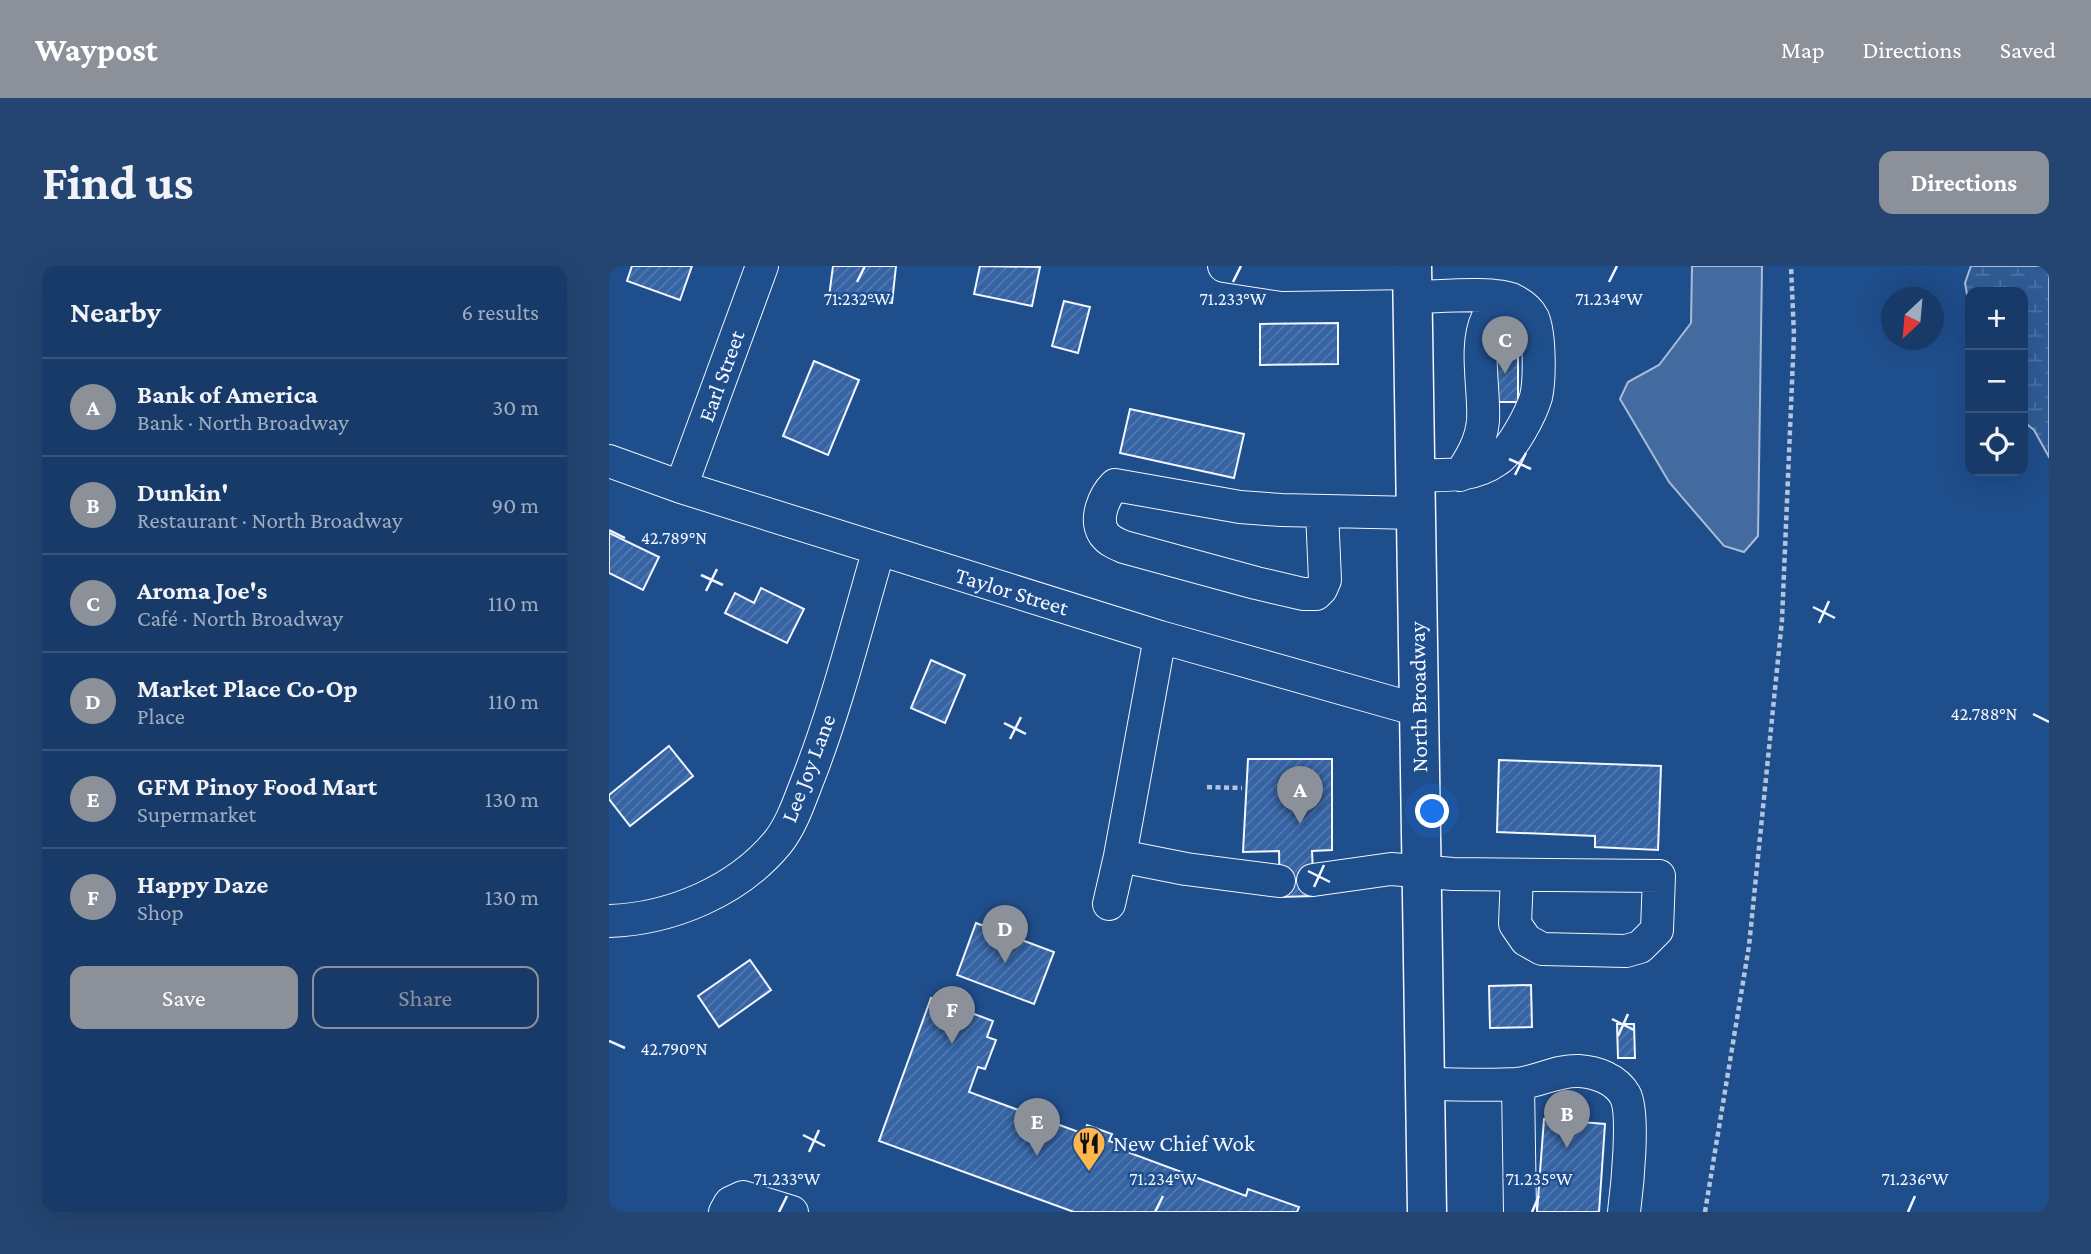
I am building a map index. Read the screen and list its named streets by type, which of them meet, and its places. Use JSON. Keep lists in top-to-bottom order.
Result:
{
  "streets": {
    "main road": ["North Broadway"],
    "street": ["Earl Street", "Taylor Street", "Lee Joy Lane"]
  },
  "crossings": [
    ["Earl Street", "Taylor Street"],
    ["Taylor Street", "North Broadway"],
    ["Taylor Street", "Lee Joy Lane"]
  ],
  "places": {
    "restaurant": ["New Chief Wok"]
  },
  "north": "bottom left",
  "page": {
    "header": "Waypost",
    "nav": ["Map", "Directions", "Saved"],
    "buttons": [
      "Directions",
      ["Save", "Share"]
    ],
    "title": "Find us",
    "heading": ["Nearby", "6 results"],
    "map_buttons": ["+", "−"],
    "pins": [
      "C",
      "A",
      "D",
      "F",
      "B",
      "E"
    ],
    "list": [
      {
        "mark": "A",
        "name": "Bank of America",
        "note": "Bank · North Broadway",
        "value": "30 m"
      },
      {
        "mark": "B",
        "name": "Dunkin'",
        "note": "Restaurant · North Broadway",
        "value": "90 m"
      },
      {
        "mark": "C",
        "name": "Aroma Joe's",
        "note": "Café · North Broadway",
        "value": "110 m"
      },
      {
        "mark": "D",
        "name": "Market Place Co-Op",
        "note": "Place",
        "value": "110 m"
      },
      {
        "mark": "E",
        "name": "GFM Pinoy Food Mart",
        "note": "Supermarket",
        "value": "130 m"
      },
      {
        "mark": "F",
        "name": "Happy Daze",
        "note": "Shop",
        "value": "130 m"
      }
    ]
  },
  "coordinates": [
    "71.232°W",
    "71.233°W",
    "71.234°W",
    "42.789°N",
    "42.788°N",
    "42.790°N",
    "71.235°W",
    "71.236°W"
  ]
}
